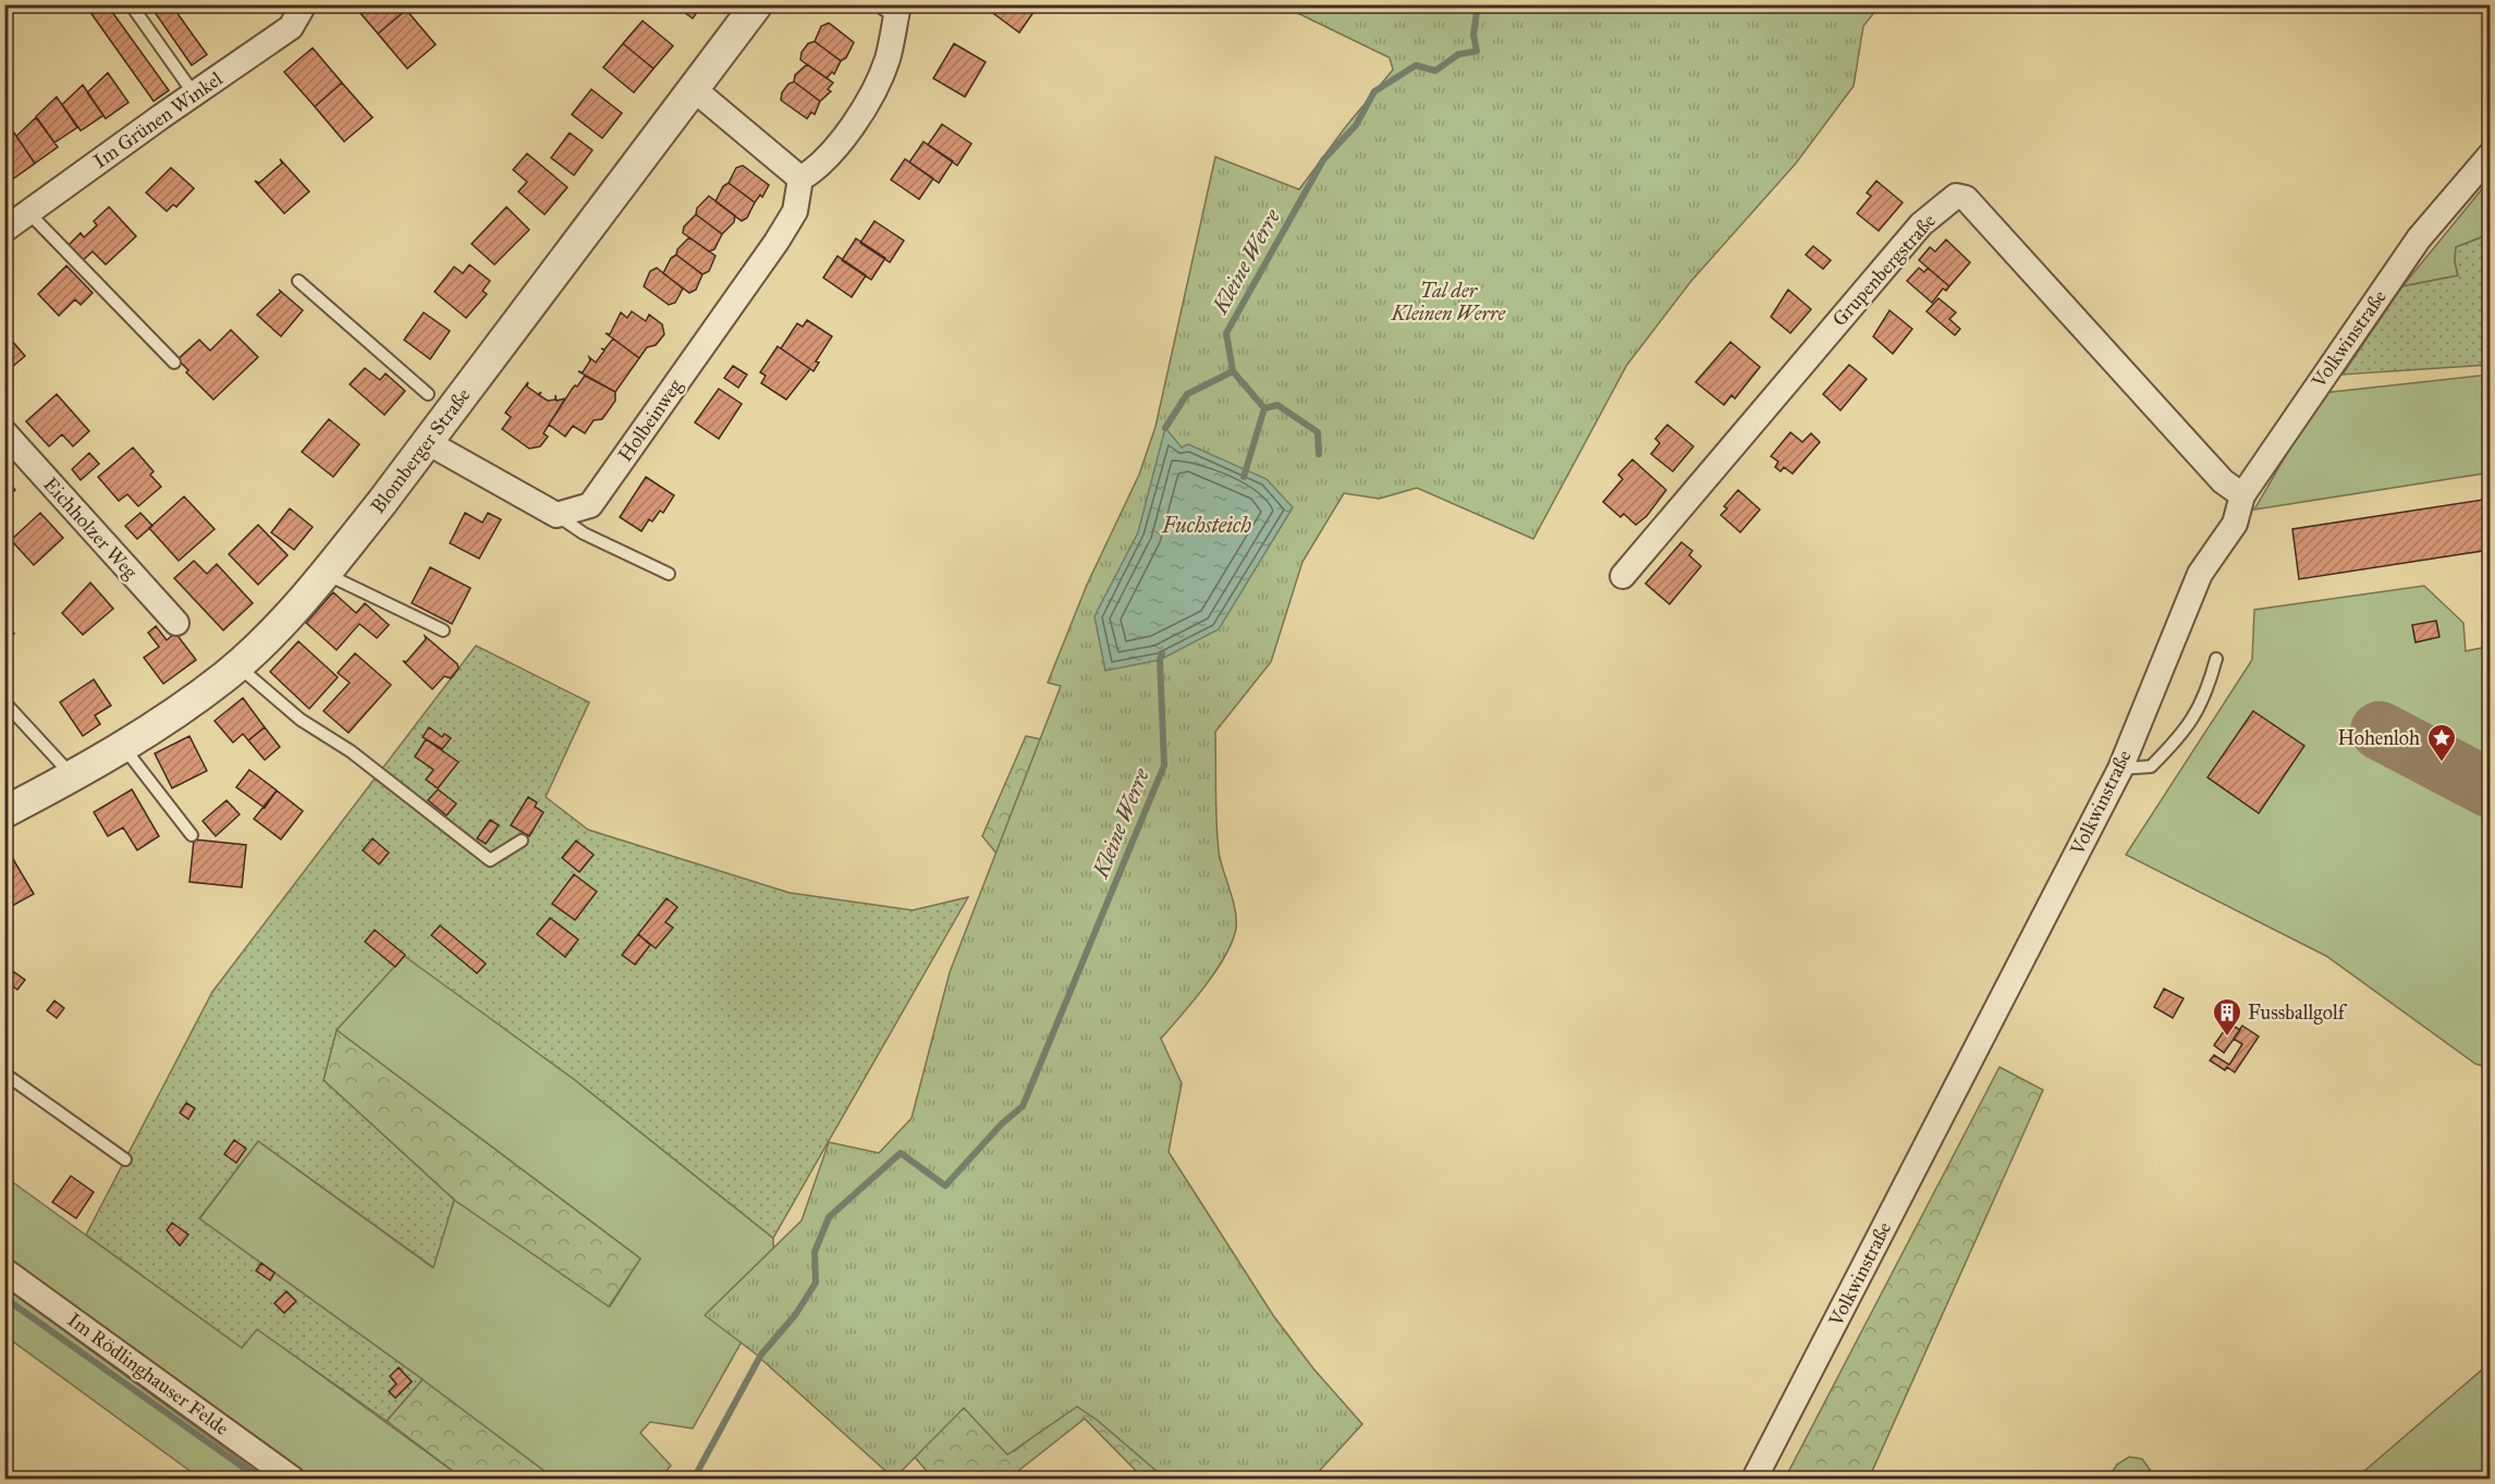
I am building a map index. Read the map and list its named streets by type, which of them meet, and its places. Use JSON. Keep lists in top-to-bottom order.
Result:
{
  "streets": {
    "street": [
      "Im Grünen Winkel",
      "Grupenbergstraße",
      "Volkwinstraße",
      "Holbeinweg",
      "Blomberger Straße",
      "Eichholzer Weg",
      "Im Rödlinghauser Felde"
    ]
  },
  "crossings": [
    ["Grupenbergstraße", "Volkwinstraße"]
  ],
  "water": ["Kleine Werre", "Fuchsteich"],
  "parks": ["Tal der Kleinen Werre"],
  "places": {
    "place": ["Hohenloh"],
    "building": ["Fussballgolf"]
  }
}
